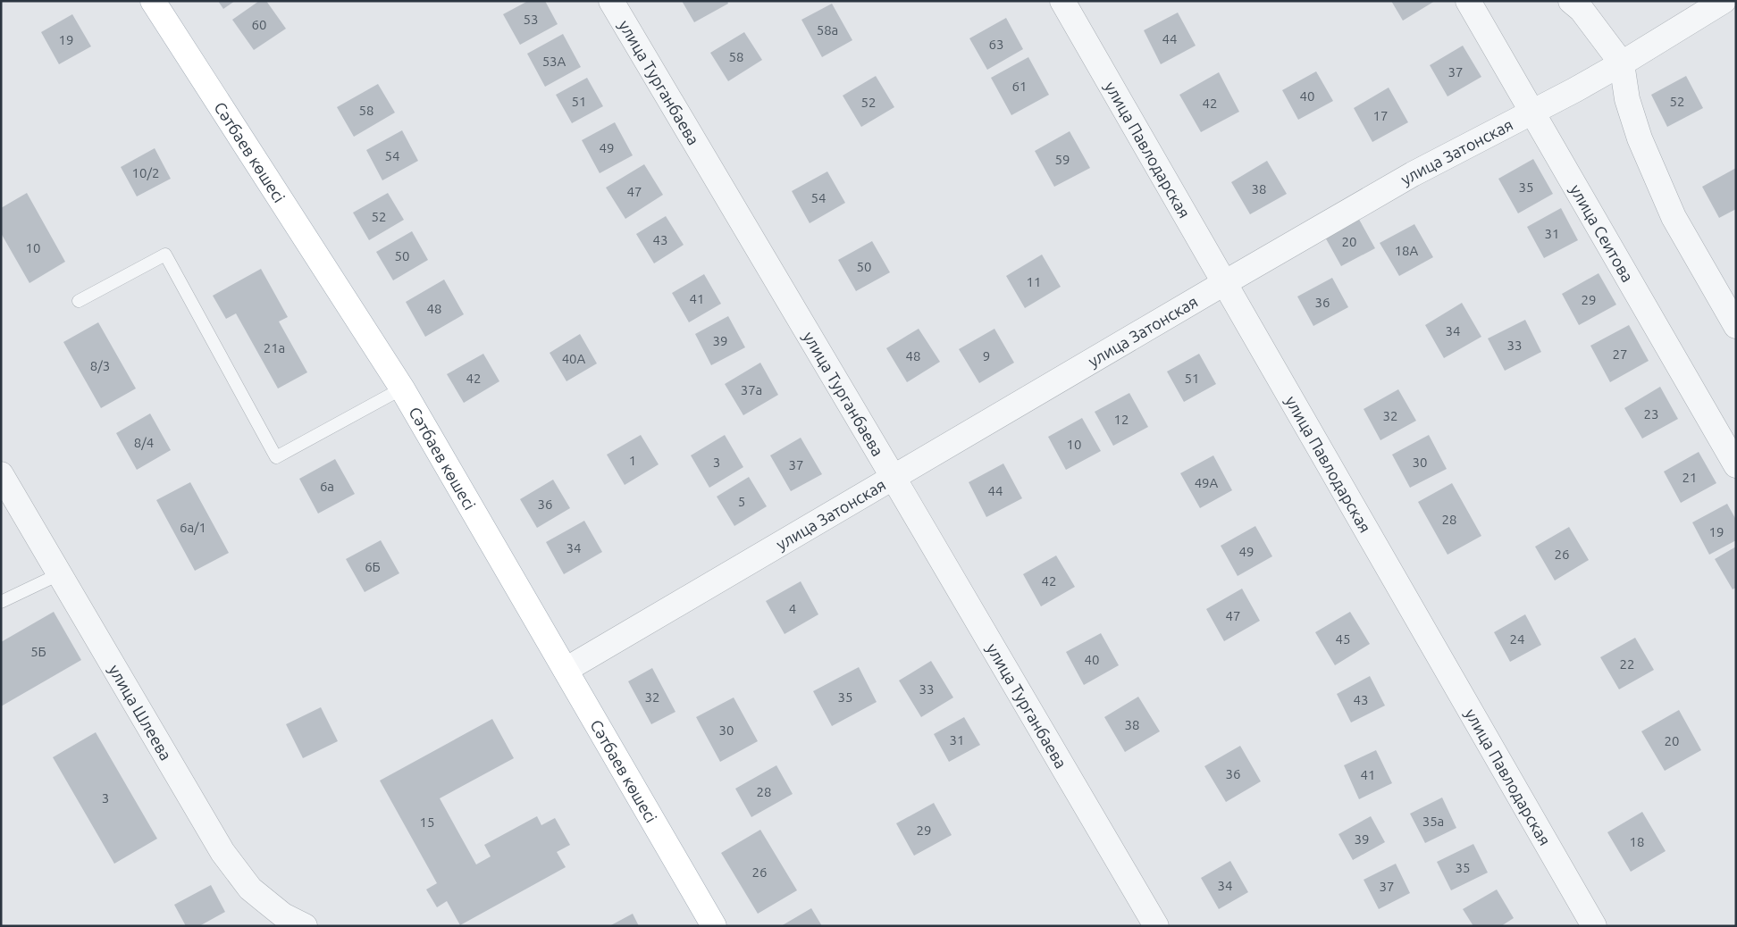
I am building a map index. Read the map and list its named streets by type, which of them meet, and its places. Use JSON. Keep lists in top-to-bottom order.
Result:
{
  "streets": {
    "main road": ["Сәтбаев көшесі"],
    "street": [
      "улица Турганбаева",
      "улица Павлодарская",
      "улица Затонская",
      "улица Сеитова",
      "улица Шлеева"
    ]
  },
  "crossings": [
    ["улица Турганбаева", "улица Затонская"],
    ["улица Павлодарская", "улица Затонская"],
    ["Сәтбаев көшесі", "улица Затонская"],
    ["улица Затонская", "улица Сеитова"]
  ],
  "house_numbers": [
    "53",
    "60",
    "58а",
    "44",
    "19",
    "63",
    "58",
    "53А",
    "37",
    "61",
    "40",
    "51",
    "52",
    "52",
    "42",
    "58",
    "17",
    "49",
    "54",
    "59",
    "10/2",
    "35",
    "38",
    "47",
    "54",
    "52",
    "31",
    "43",
    "20",
    "10",
    "18А",
    "50",
    "50",
    "11",
    "41",
    "29",
    "36",
    "48",
    "34",
    "39",
    "33",
    "21а",
    "27",
    "48",
    "9",
    "40А",
    "8/3",
    "42",
    "51",
    "37а",
    "23",
    "32",
    "12",
    "8/4",
    "10",
    "1",
    "3",
    "30",
    "37",
    "21",
    "49А",
    "6а",
    "44",
    "5",
    "36",
    "28",
    "6а/1",
    "19",
    "34",
    "49",
    "26",
    "6Б",
    "42",
    "4",
    "47",
    "45",
    "24",
    "5Б",
    "40",
    "22",
    "33",
    "32",
    "35",
    "43",
    "38",
    "30",
    "31",
    "20",
    "36",
    "41",
    "28",
    "3",
    "35а",
    "15",
    "29",
    "39",
    "18",
    "35",
    "26",
    "34",
    "37"
  ]
}
